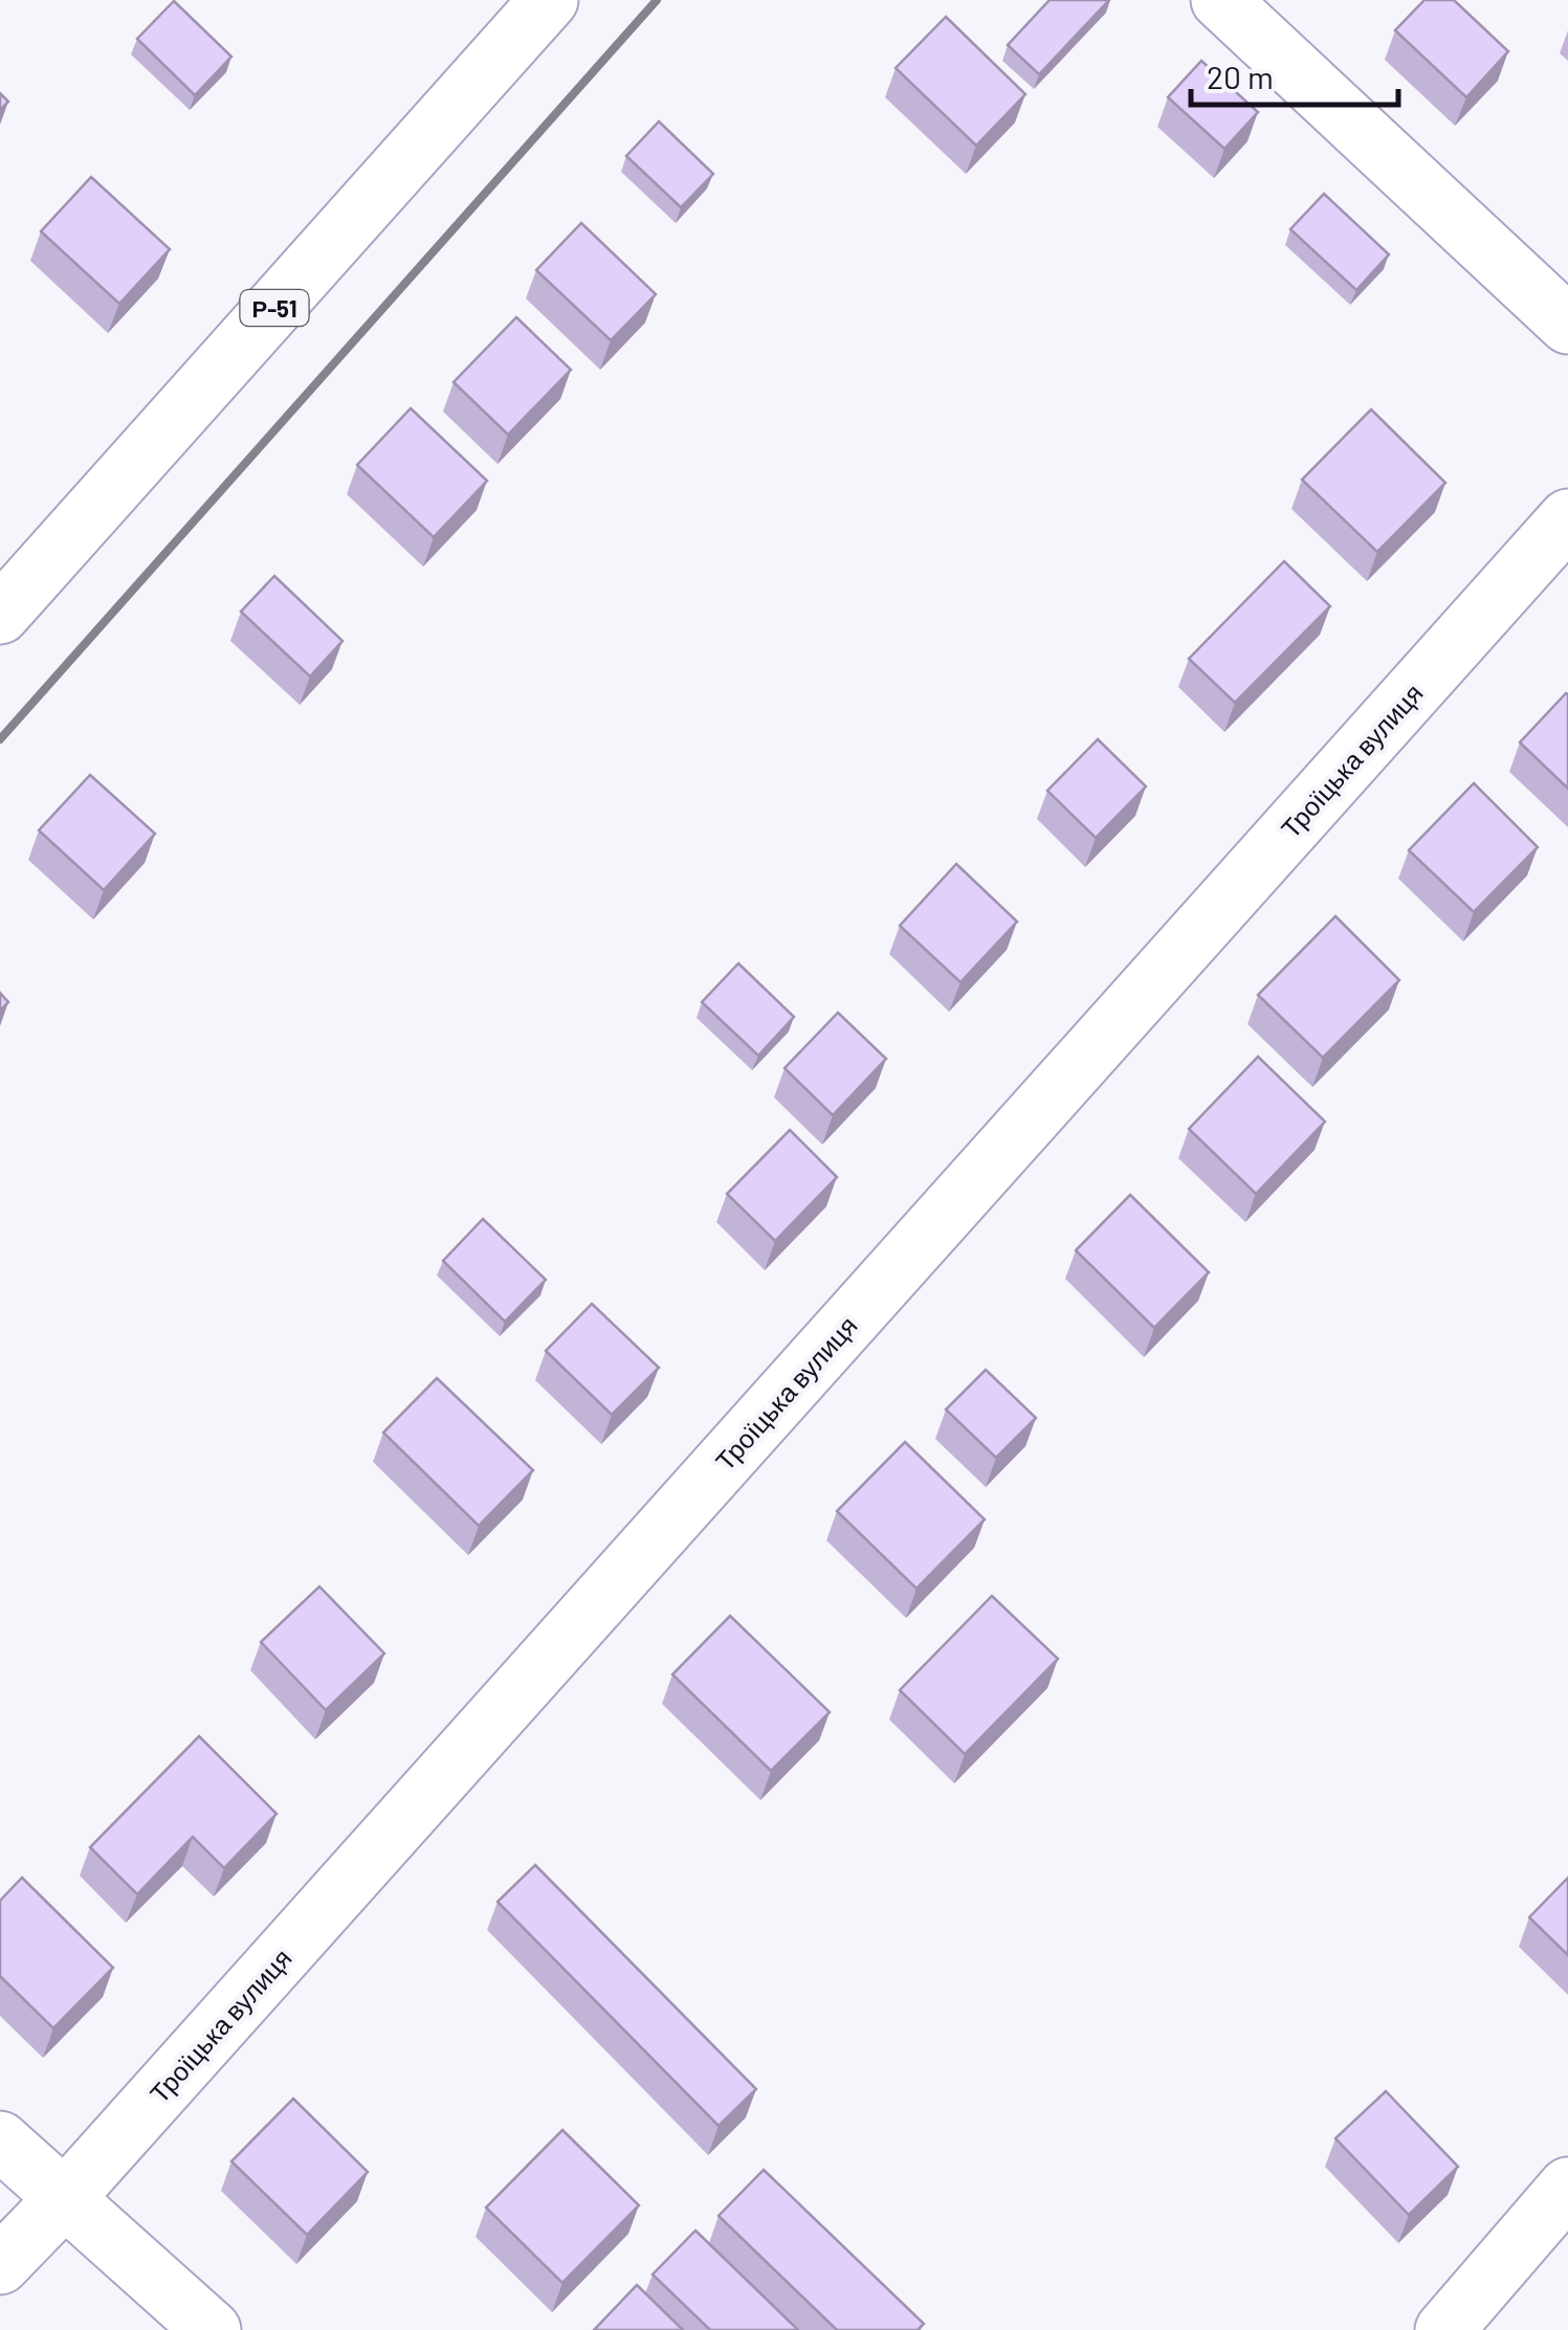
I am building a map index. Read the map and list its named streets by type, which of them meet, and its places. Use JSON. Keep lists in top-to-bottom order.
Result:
{
  "streets": {
    "street": ["Р-51", "Троїцька вулиця"]
  },
  "scale_bar": "20 m"
}
